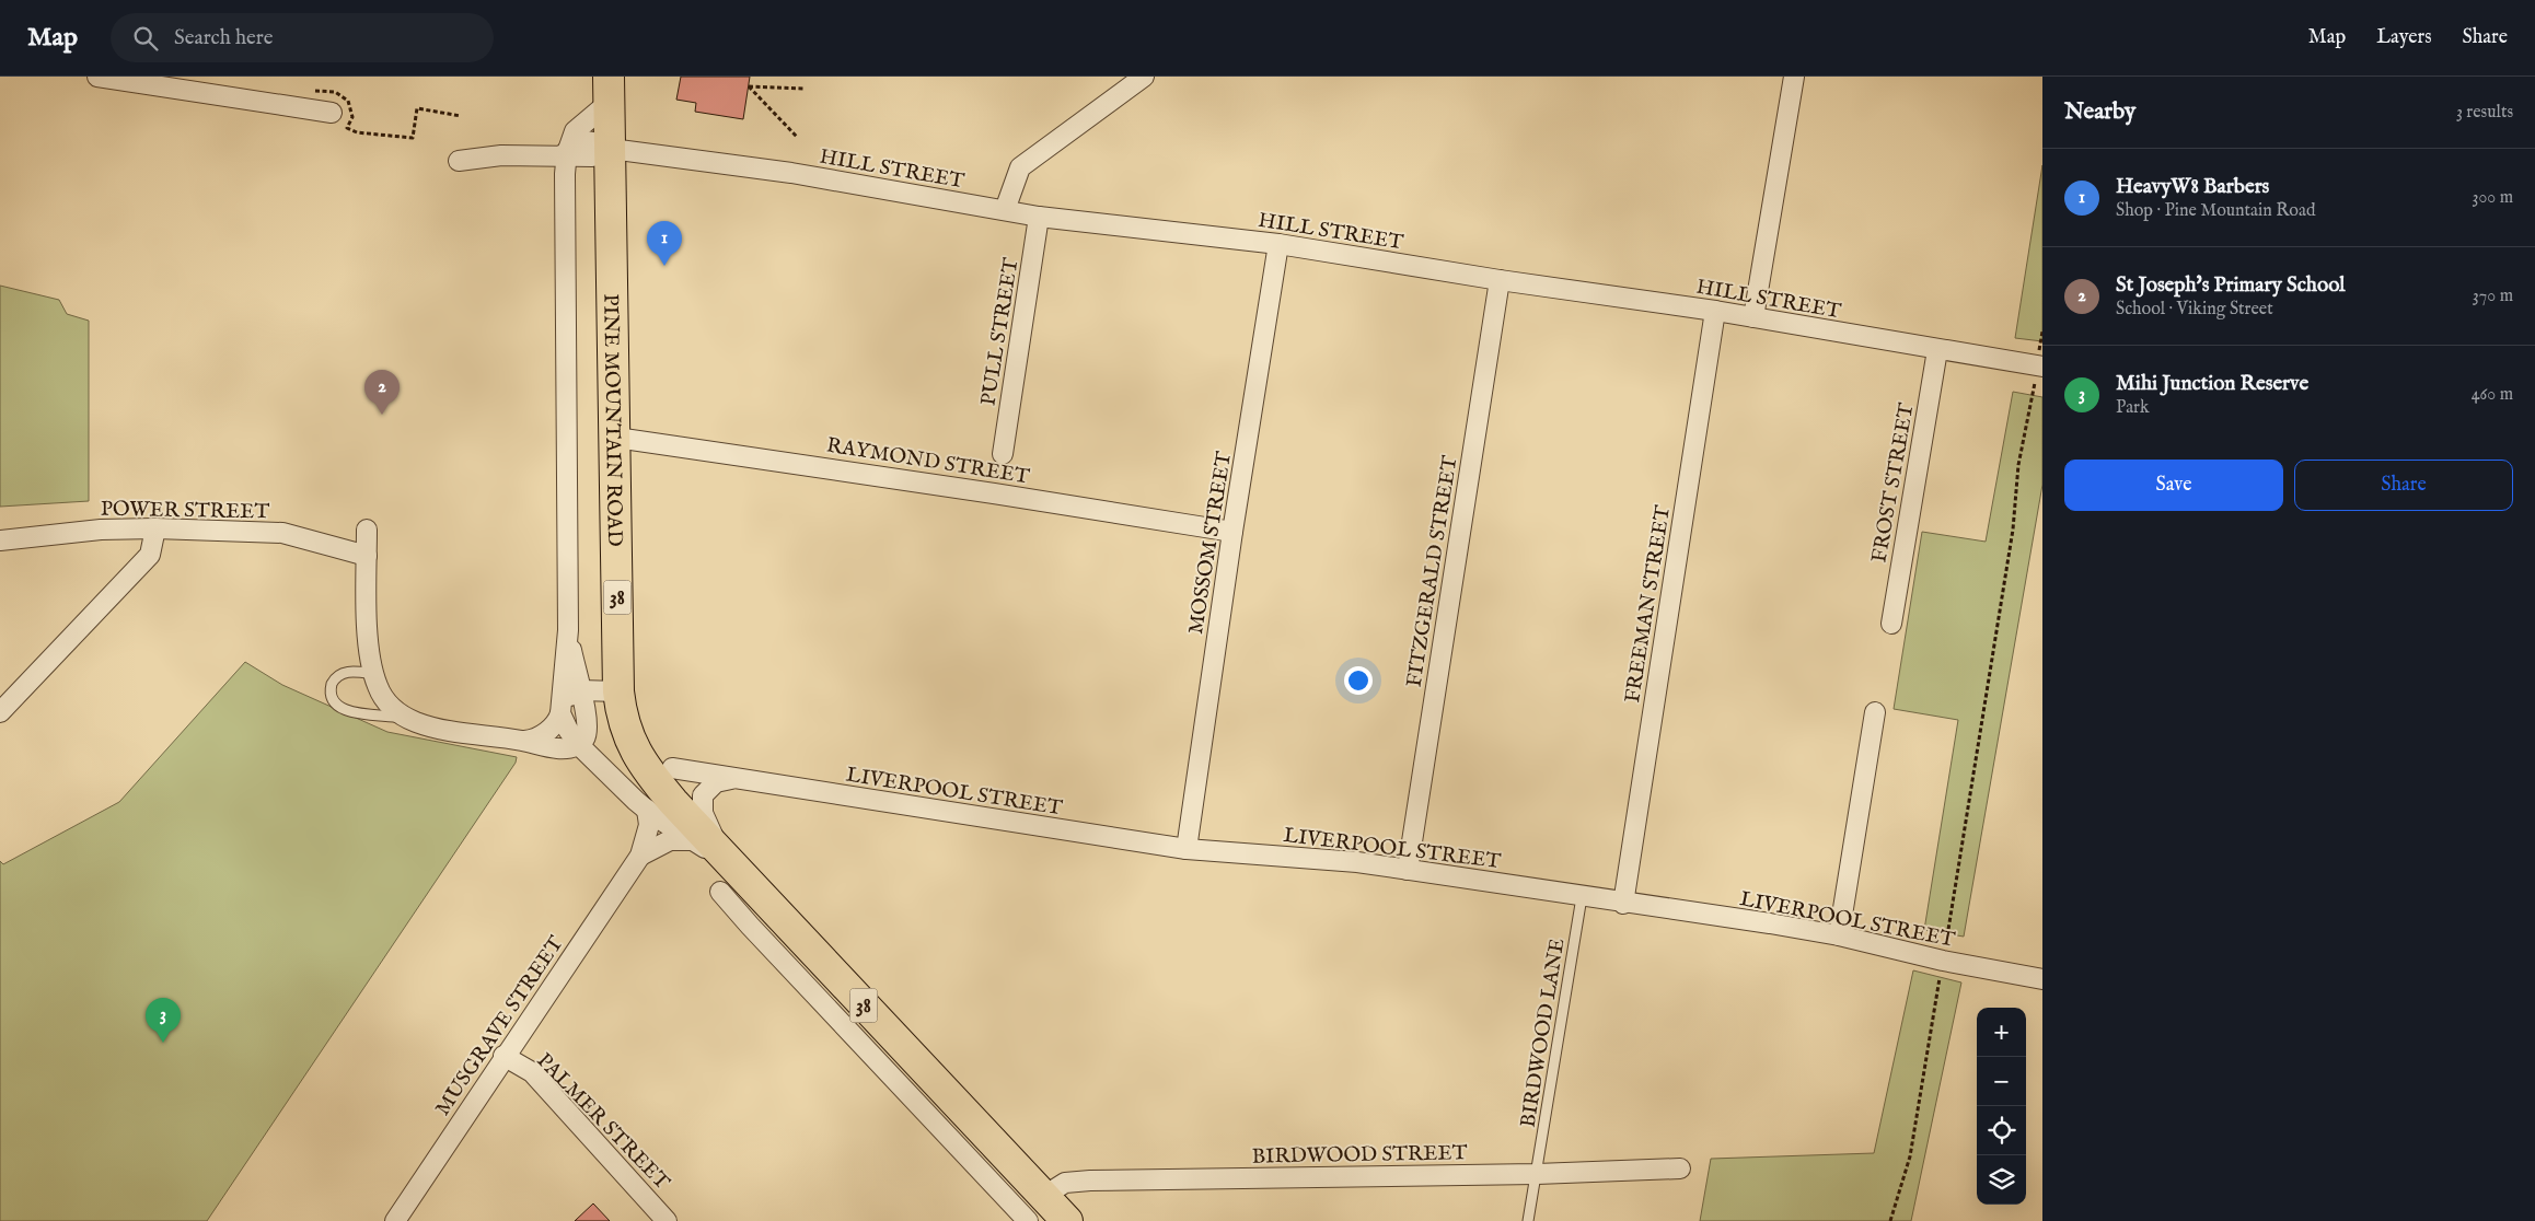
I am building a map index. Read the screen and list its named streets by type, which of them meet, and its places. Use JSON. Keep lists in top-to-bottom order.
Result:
{
  "streets": {
    "main road": ["PINE MOUNTAIN ROAD", "38"],
    "street": [
      "HILL STREET",
      "PULL STREET",
      "RAYMOND STREET",
      "FROST STREET",
      "POWER STREET",
      "MOSSOM STREET",
      "FITZGERALD STREET",
      "FREEMAN STREET",
      "LIVERPOOL STREET",
      "MUSGRAVE STREET",
      "PALMER STREET",
      "BIRDWOOD STREET"
    ],
    "lane": ["BIRDWOOD LANE"]
  },
  "crossings": [
    ["HILL STREET", "PULL STREET"],
    ["HILL STREET", "PINE MOUNTAIN ROAD"],
    ["HILL STREET", "FROST STREET"],
    ["HILL STREET", "MOSSOM STREET"],
    ["HILL STREET", "FITZGERALD STREET"],
    ["HILL STREET", "FREEMAN STREET"],
    ["PINE MOUNTAIN ROAD", "RAYMOND STREET"],
    ["PINE MOUNTAIN ROAD", "LIVERPOOL STREET"],
    ["PINE MOUNTAIN ROAD", "MUSGRAVE STREET"],
    ["PINE MOUNTAIN ROAD", "BIRDWOOD STREET"],
    ["RAYMOND STREET", "MOSSOM STREET"],
    ["MOSSOM STREET", "LIVERPOOL STREET"],
    ["FITZGERALD STREET", "LIVERPOOL STREET"],
    ["FREEMAN STREET", "LIVERPOOL STREET"],
    ["LIVERPOOL STREET", "BIRDWOOD LANE"],
    ["MUSGRAVE STREET", "PALMER STREET"],
    ["BIRDWOOD LANE", "BIRDWOOD STREET"]
  ],
  "page": {
    "header": "Map",
    "search": "Search here",
    "nav": ["Map", "Layers", "Share"],
    "heading": ["Nearby", "3 results"],
    "list": [
      {
        "mark": "1",
        "name": "HeavyW8 Barbers",
        "note": "Shop · Pine Mountain Road",
        "value": "300 m"
      },
      {
        "mark": "2",
        "name": "St Joseph's Primary School",
        "note": "School · Viking Street",
        "value": "370 m"
      },
      {
        "mark": "3",
        "name": "Mihi Junction Reserve",
        "note": "Park",
        "value": "460 m"
      }
    ],
    "pins": ["1", "2", "3"],
    "buttons": ["Save", "Share"],
    "map_buttons": ["+", "−"]
  }
}
